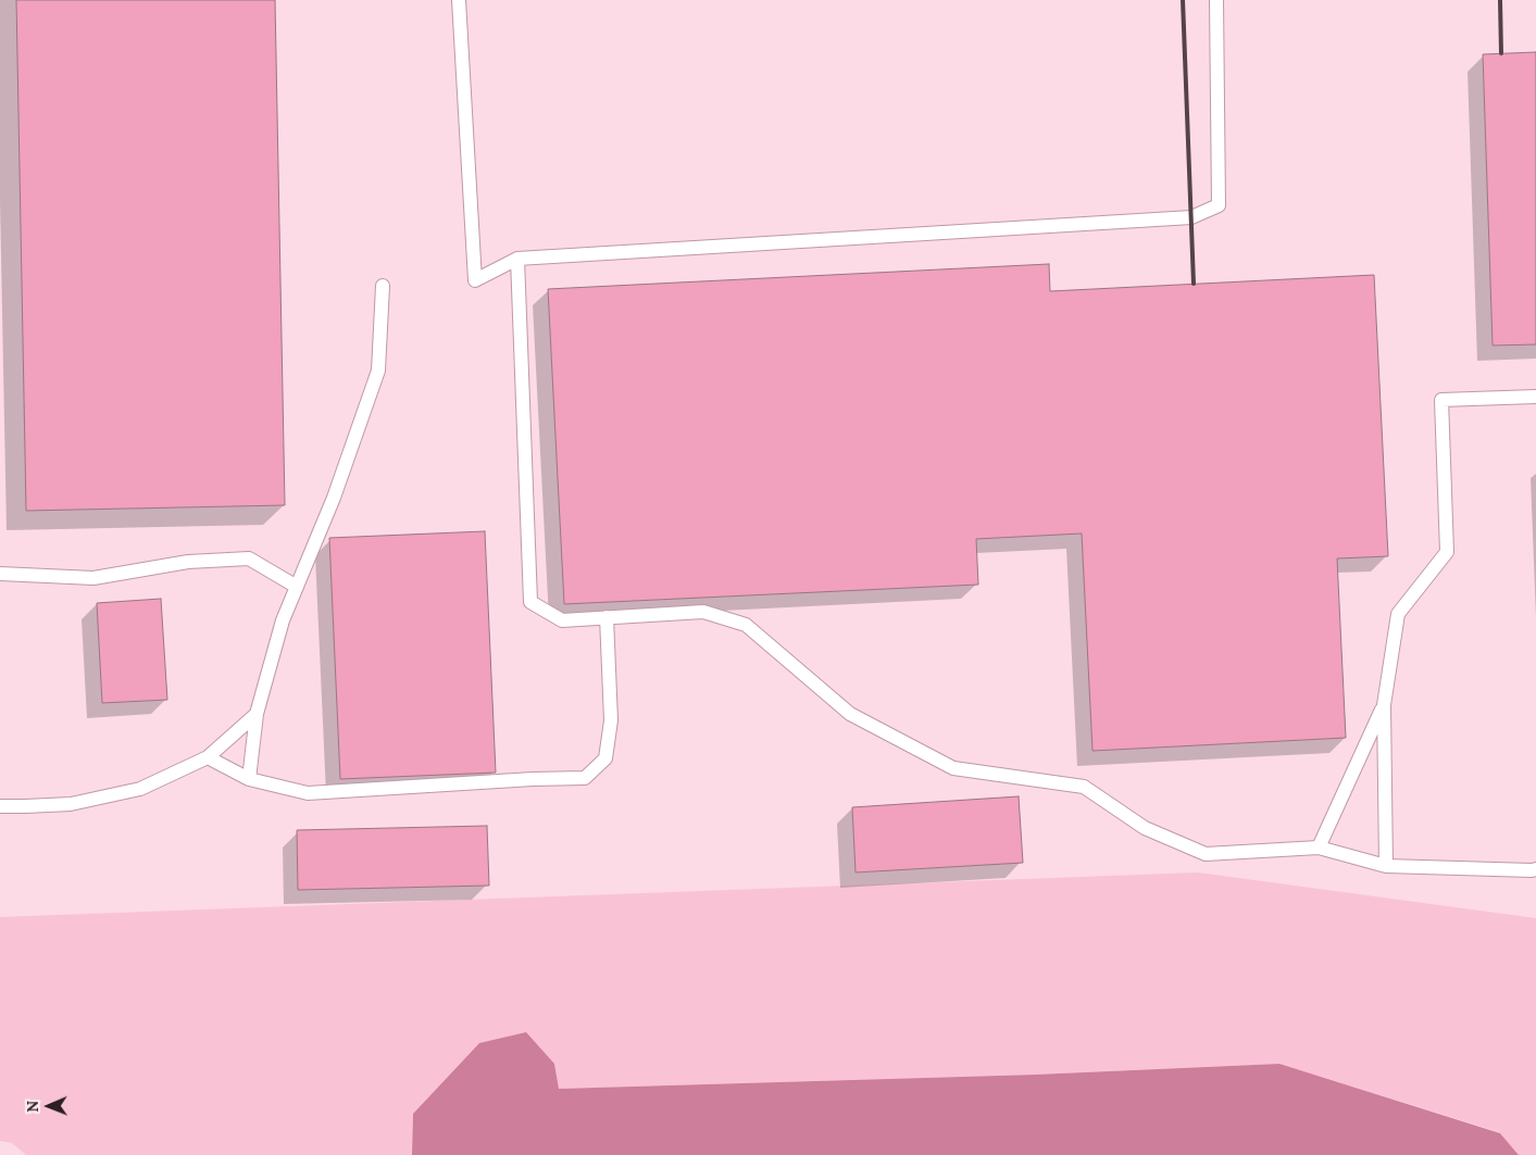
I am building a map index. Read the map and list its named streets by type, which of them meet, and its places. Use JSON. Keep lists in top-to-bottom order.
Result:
{
  "north": "left"
}
